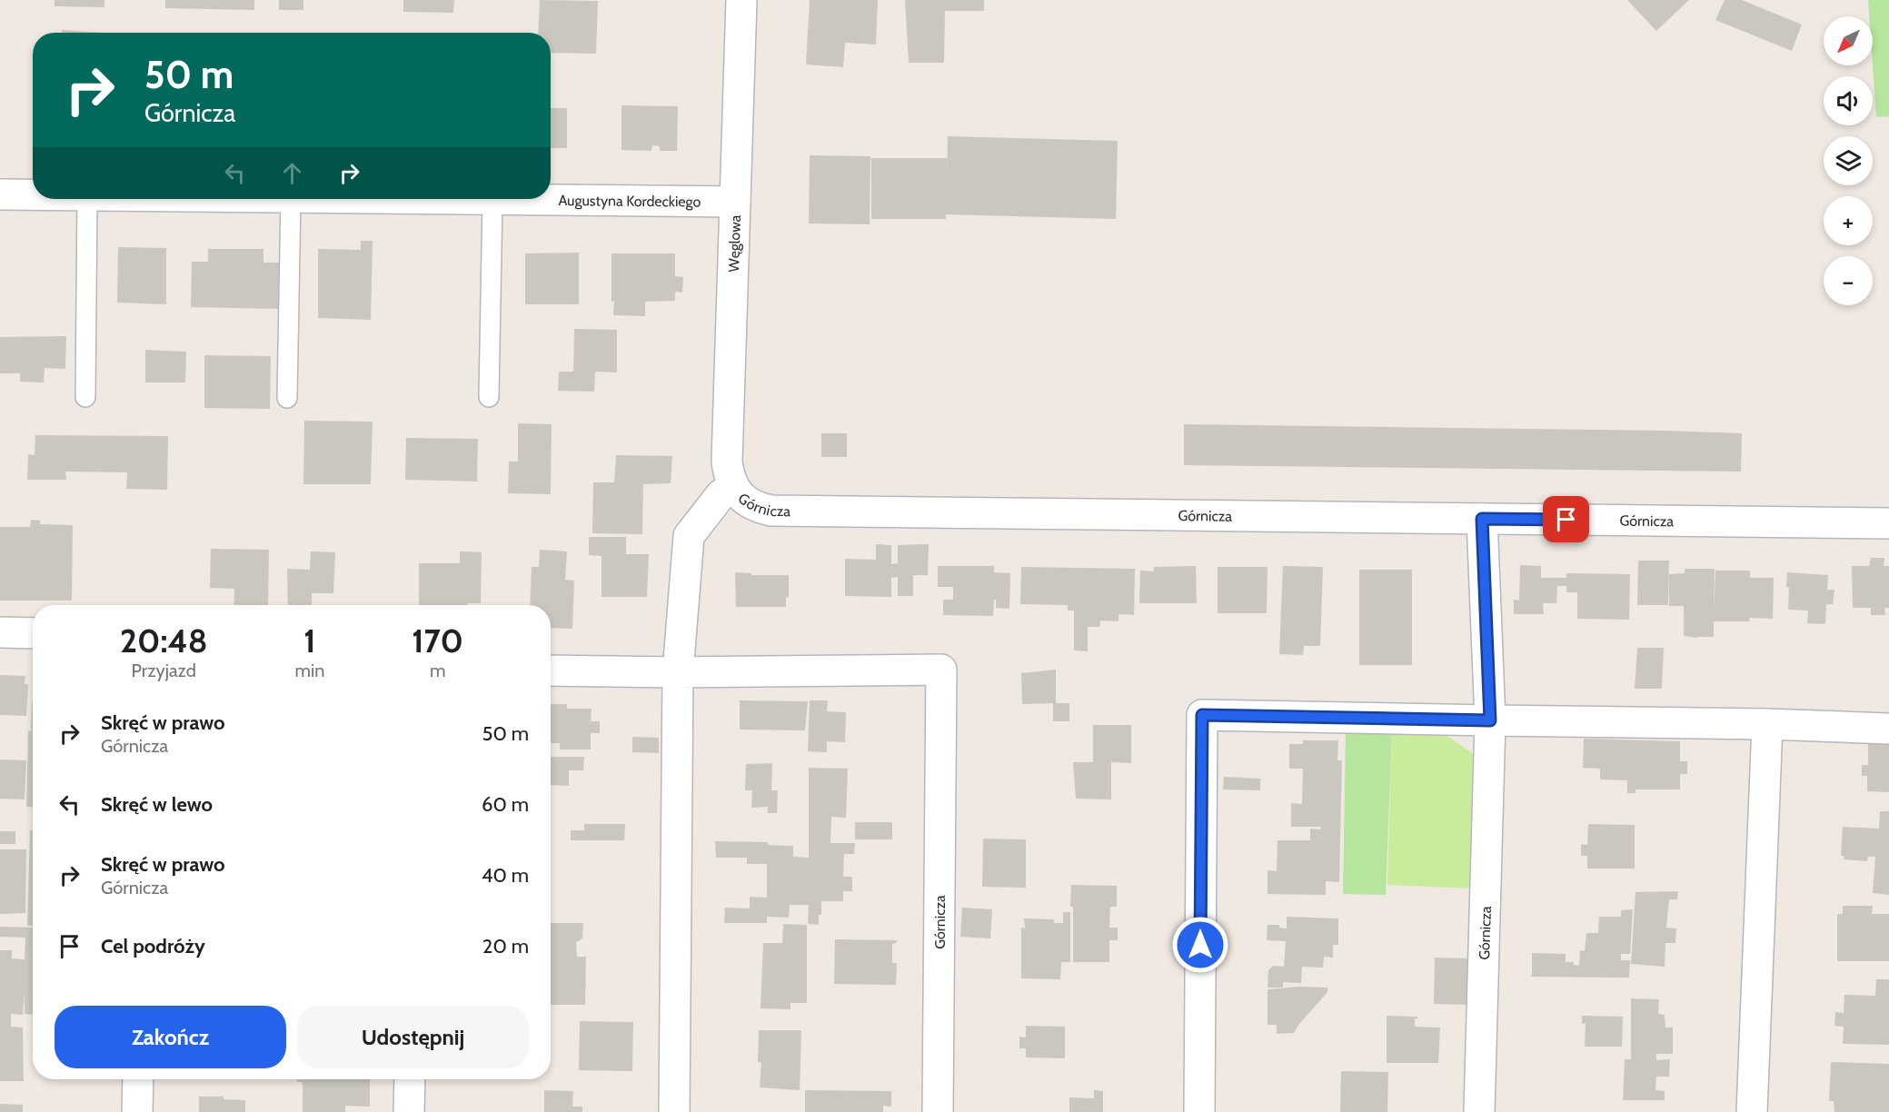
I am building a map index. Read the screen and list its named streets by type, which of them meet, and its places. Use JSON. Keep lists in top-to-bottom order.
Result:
{
  "streets": {
    "street": ["Augustyna Kordeckiego", "Węglowa", "Górnicza"]
  },
  "crossings": [
    ["Augustyna Kordeckiego", "Węglowa"],
    ["Węglowa", "Górnicza"]
  ],
  "north": "bottom left",
  "page": {
    "map_buttons": ["+", "−"],
    "turn": ["50 m", "Górnicza"],
    "eta": [
      "20:48",
      "Przyjazd",
      "1",
      "min",
      "170",
      "m"
    ],
    "list": [
      {
        "name": "Skręć w prawo",
        "note": "Górnicza",
        "value": "50 m"
      },
      {
        "name": "Skręć w lewo",
        "value": "60 m"
      },
      {
        "name": "Skręć w prawo",
        "note": "Górnicza",
        "value": "40 m"
      },
      {
        "name": "Cel podróży",
        "value": "20 m"
      }
    ],
    "buttons": ["Zakończ", "Udostępnij"]
  }
}
